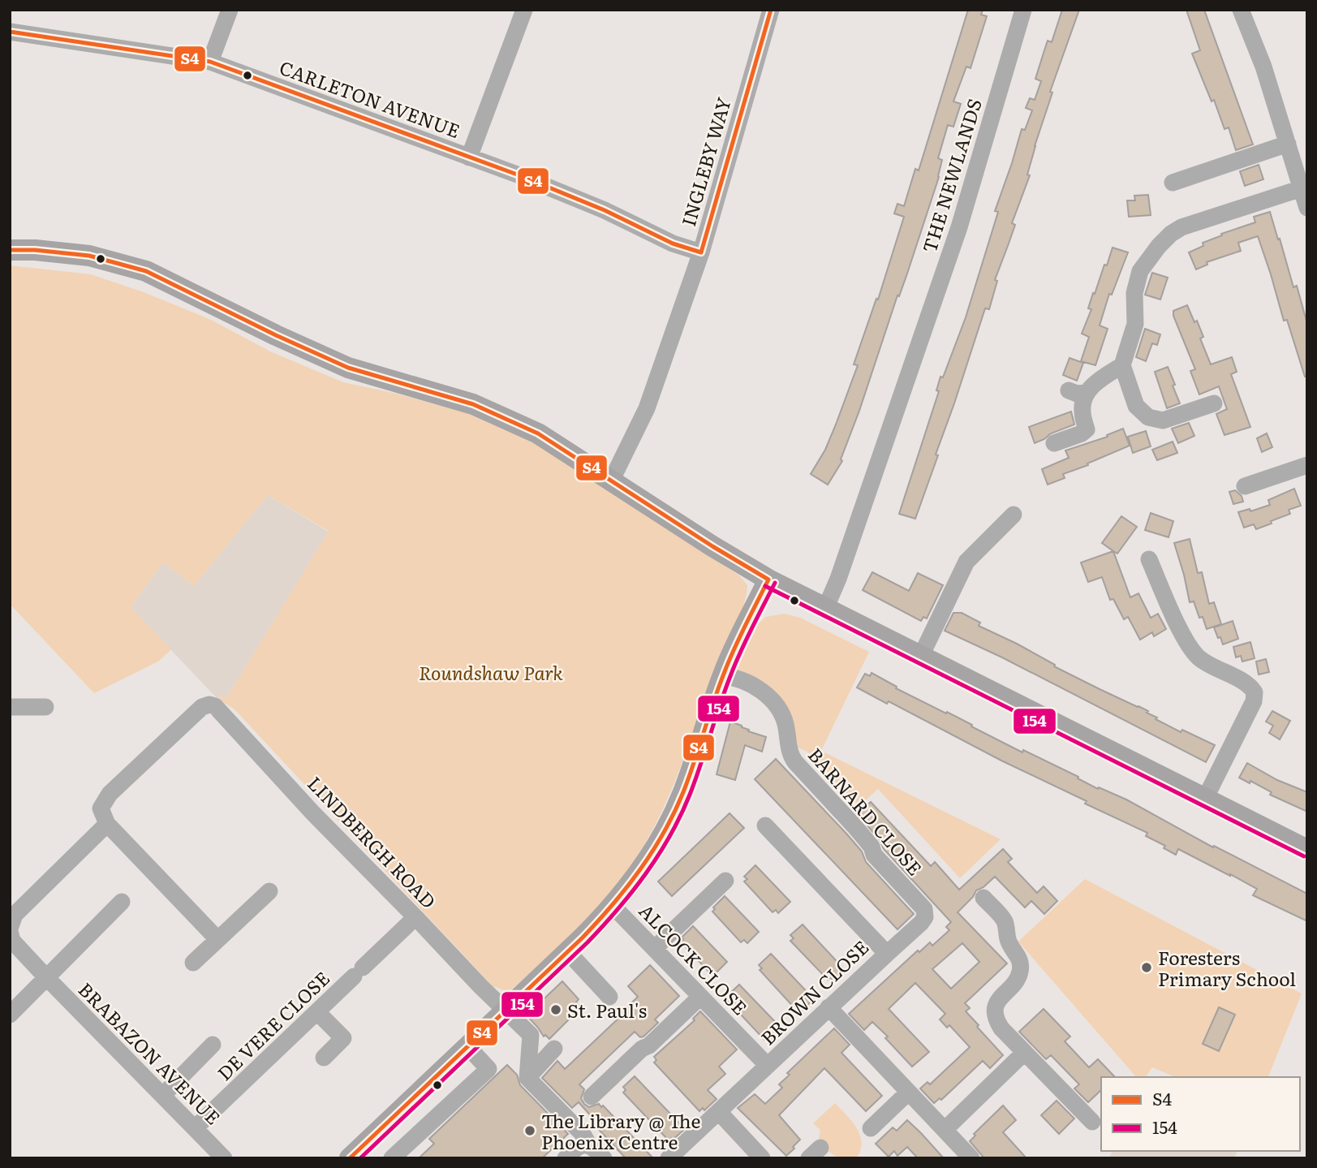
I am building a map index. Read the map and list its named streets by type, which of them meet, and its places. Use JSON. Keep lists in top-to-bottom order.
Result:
{
  "streets": {
    "street": [
      "CARLETON AVENUE",
      "INGLEBY WAY",
      "THE NEWLANDS",
      "BARNARD CLOSE",
      "LINDBERGH ROAD",
      "ALCOCK CLOSE",
      "BROWN CLOSE",
      "DE VERE CLOSE",
      "BRABAZON AVENUE"
    ]
  },
  "crossings": [
    ["CARLETON AVENUE", "INGLEBY WAY"],
    ["BARNARD CLOSE", "BROWN CLOSE"],
    ["LINDBERGH ROAD", "DE VERE CLOSE"],
    ["ALCOCK CLOSE", "BROWN CLOSE"],
    ["DE VERE CLOSE", "BRABAZON AVENUE"]
  ],
  "parks": ["Roundshaw Park"],
  "places": ["Foresters Primary School", "St. Paul's", "The Library @ The Phoenix Centre"],
  "lines": ["transit line S4", "transit line 154"],
  "legend": ["S4", "154"]
}
